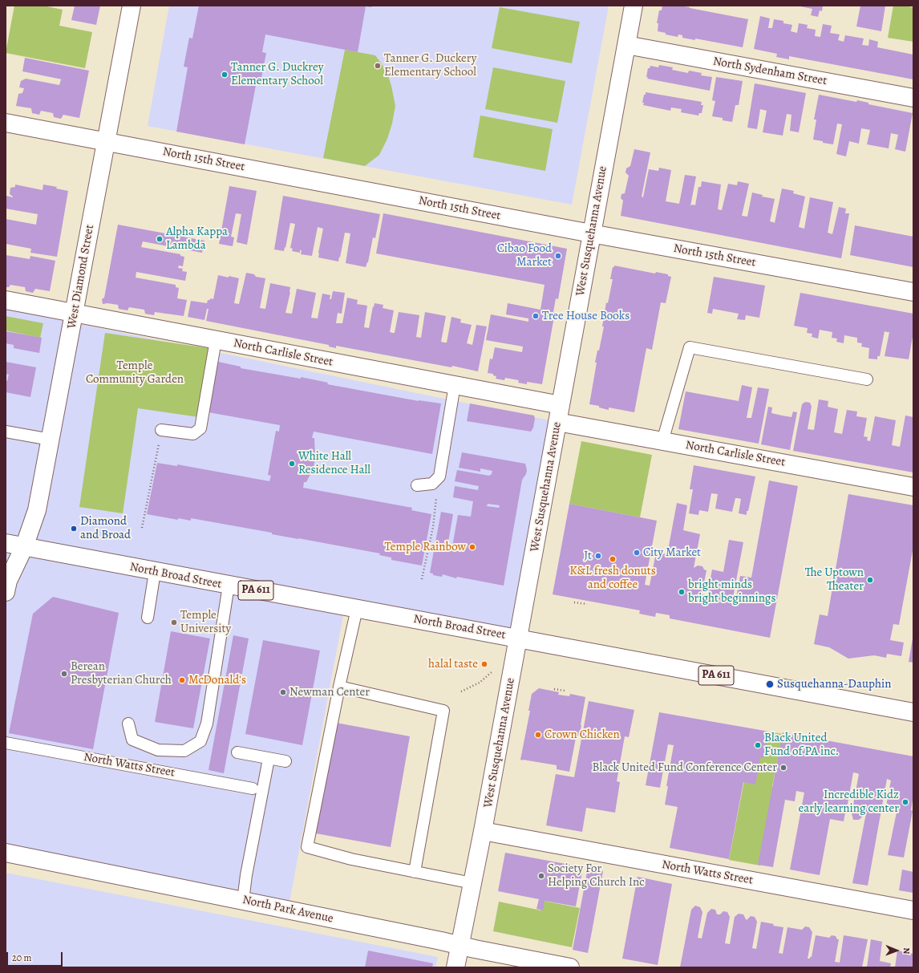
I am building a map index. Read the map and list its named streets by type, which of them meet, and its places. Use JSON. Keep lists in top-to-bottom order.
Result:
{
  "streets": {
    "street": [
      "North Sydenham Street",
      "North 15th Street",
      "West Susquehanna Avenue",
      "West Diamond Street",
      "North Carlisle Street",
      "North Broad Street",
      "PA 611",
      "North Watts Street",
      "North Park Avenue"
    ]
  },
  "crossings": [
    ["North Sydenham Street", "West Susquehanna Avenue"],
    ["North 15th Street", "West Susquehanna Avenue"],
    ["North 15th Street", "West Diamond Street"],
    ["West Susquehanna Avenue", "North Carlisle Street"],
    ["West Susquehanna Avenue", "North Broad Street"],
    ["West Susquehanna Avenue", "North Watts Street"],
    ["West Susquehanna Avenue", "North Park Avenue"],
    ["West Diamond Street", "North Carlisle Street"],
    ["West Diamond Street", "North Broad Street"]
  ],
  "parks": ["Temple Community Garden"],
  "places": [
    "Tanner G. Duckery Elementary School",
    "Tanner G. Duckrey Elementary School",
    "Alpha Kappa Lambda",
    "Cibao Food Market",
    "Tree House Books",
    "White Hall Residence Hall",
    "Diamond and Broad",
    "Temple Rainbow",
    "City Market",
    "Jt",
    "K&L fresh donuts and coffee",
    "The Uptown Theater",
    "bright minds bright beginnings",
    "Temple University",
    "halal taste",
    "Berean Presbyterian Church",
    "McDonald's",
    "Susquehanna-Dauphin",
    "Newman Center",
    "Crown Chicken",
    "Black United Fund of PA inc.",
    "Black United Fund Conference Center",
    "Incredible Kidz early learning center",
    "Society For Helping Church Inc"
  ],
  "scale_bar": "20 m",
  "north": "right"
}
